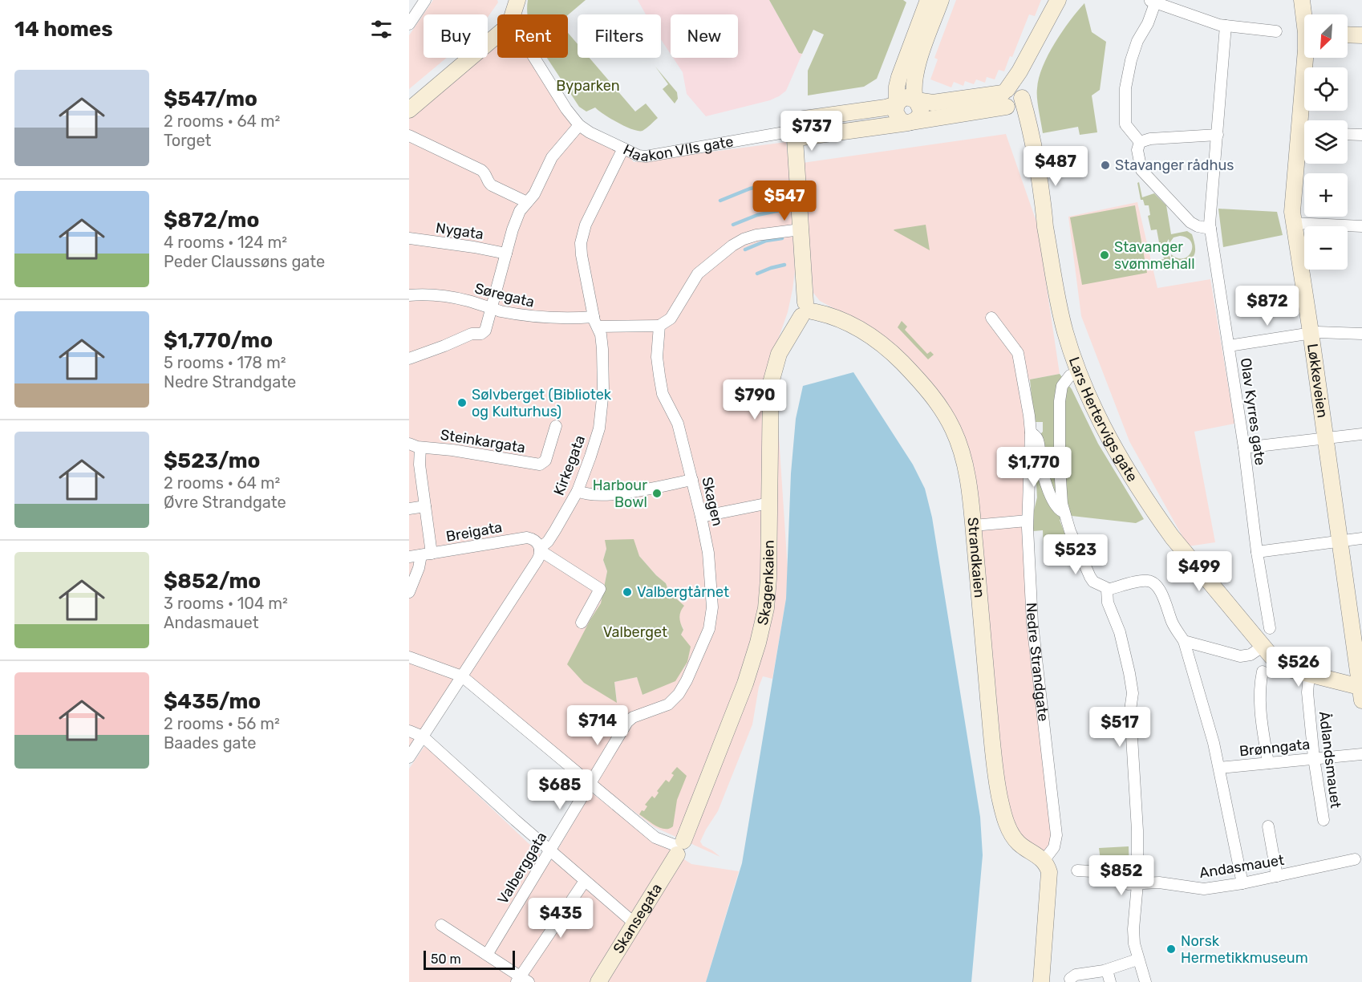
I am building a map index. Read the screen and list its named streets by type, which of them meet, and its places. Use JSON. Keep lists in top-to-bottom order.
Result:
{
  "streets": {
    "street": [
      "Haakon VIIs gate",
      "Nygata",
      "Søregata",
      "Løkkeveien",
      "Olav Kyrres gate",
      "Lars Hertervigs gate",
      "Steinkargata",
      "Kirkegata",
      "Skagen",
      "Breigata",
      "Strandkaien",
      "Skagenkaien",
      "Nedre Strandgate",
      "Brønngata",
      "Ådlandsmauet",
      "Andasmauet",
      "Valberggata",
      "Skansegata"
    ]
  },
  "crossings": [
    ["Haakon VIIs gate", "Lars Hertervigs gate"],
    ["Haakon VIIs gate", "Kirkegata"],
    ["Søregata", "Kirkegata"],
    ["Søregata", "Skagen"],
    ["Løkkeveien", "Lars Hertervigs gate"],
    ["Lars Hertervigs gate", "Ådlandsmauet"],
    ["Kirkegata", "Breigata"],
    ["Skagen", "Valberggata"],
    ["Strandkaien", "Skagenkaien"],
    ["Strandkaien", "Nedre Strandgate"],
    ["Skagenkaien", "Skansegata"],
    ["Brønngata", "Ådlandsmauet"]
  ],
  "parks": ["Byparken", "Valberget"],
  "places": [
    "Stavanger rådhus",
    "Stavanger svømmehall",
    "Sølvberget (Bibliotek og Kulturhus)",
    "Harbour Bowl",
    "Valbergtårnet",
    "Norsk Hermetikkmuseum"
  ],
  "scale_bar": "50 m",
  "north": "bottom left",
  "page": {
    "heading": "14 homes",
    "map_buttons": ["+", "−"],
    "chip": [
      "Buy",
      "Rent",
      "Filters",
      "New"
    ],
    "list": [
      {
        "name": "$547/mo",
        "note": "2 rooms · 64 m² · Torget"
      },
      {
        "name": "$872/mo",
        "note": "4 rooms · 124 m² · Peder Claussøns gate"
      },
      {
        "name": "$1,770/mo",
        "note": "5 rooms · 178 m² · Nedre Strandgate"
      },
      {
        "name": "$523/mo",
        "note": "2 rooms · 64 m² · Øvre Strandgate"
      },
      {
        "name": "$852/mo",
        "note": "3 rooms · 104 m² · Andasmauet"
      },
      {
        "name": "$435/mo",
        "note": "2 rooms · 56 m² · Baades gate"
      }
    ],
    "price": [
      "$737",
      "$487",
      "$547",
      "$872",
      "$790",
      "$1,770",
      "$523",
      "$499",
      "$526",
      "$714",
      "$517",
      "$685",
      "$852",
      "$435"
    ],
    "scale": "50 m"
  }
}
